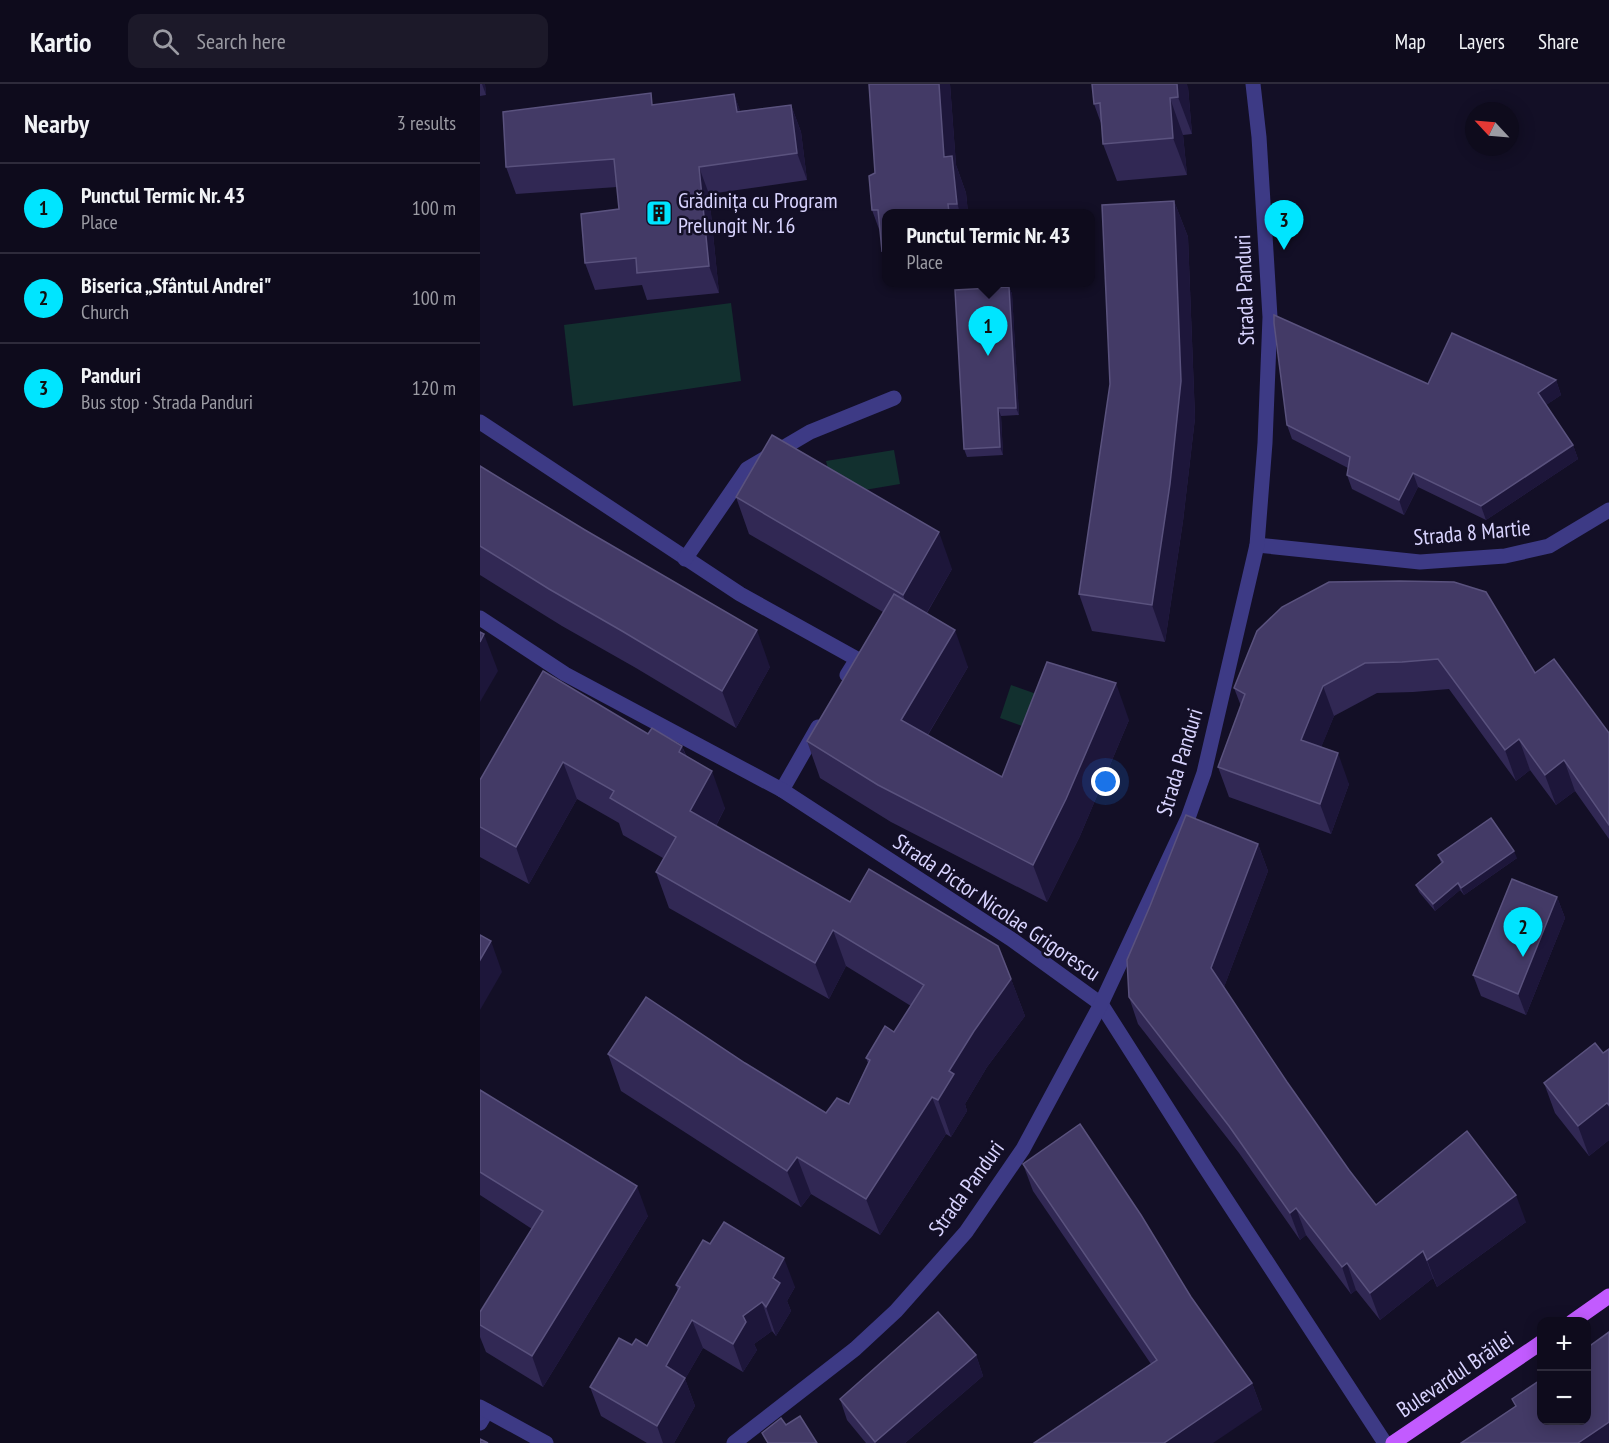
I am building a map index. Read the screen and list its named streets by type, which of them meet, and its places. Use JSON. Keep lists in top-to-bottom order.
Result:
{
  "streets": {
    "main road": ["Bulevardul Brăilei"],
    "street": ["Strada Panduri", "Strada 8 Martie", "Strada Pictor Nicolae Grigorescu"]
  },
  "crossings": [
    ["Strada Panduri", "Strada 8 Martie"],
    ["Strada Panduri", "Strada Pictor Nicolae Grigorescu"]
  ],
  "places": {
    "building": ["Grădinița cu Program Prelungit Nr. 16"]
  },
  "north": "top left",
  "page": {
    "header": "Kartio",
    "search": "Search here",
    "nav": ["Map", "Layers", "Share"],
    "heading": ["Nearby", "3 results"],
    "list": [
      {
        "mark": "1",
        "name": "Punctul Termic Nr. 43",
        "note": "Place",
        "value": "100 m"
      },
      {
        "mark": "2",
        "name": "Biserica „Sfântul Andrei\"",
        "note": "Church",
        "value": "100 m"
      },
      {
        "mark": "3",
        "name": "Panduri",
        "note": "Bus stop · Strada Panduri",
        "value": "120 m"
      }
    ],
    "pins": ["3", "1", "2"],
    "popup": ["Punctul Termic Nr. 43", "Place"],
    "map_buttons": ["+", "−"]
  }
}
